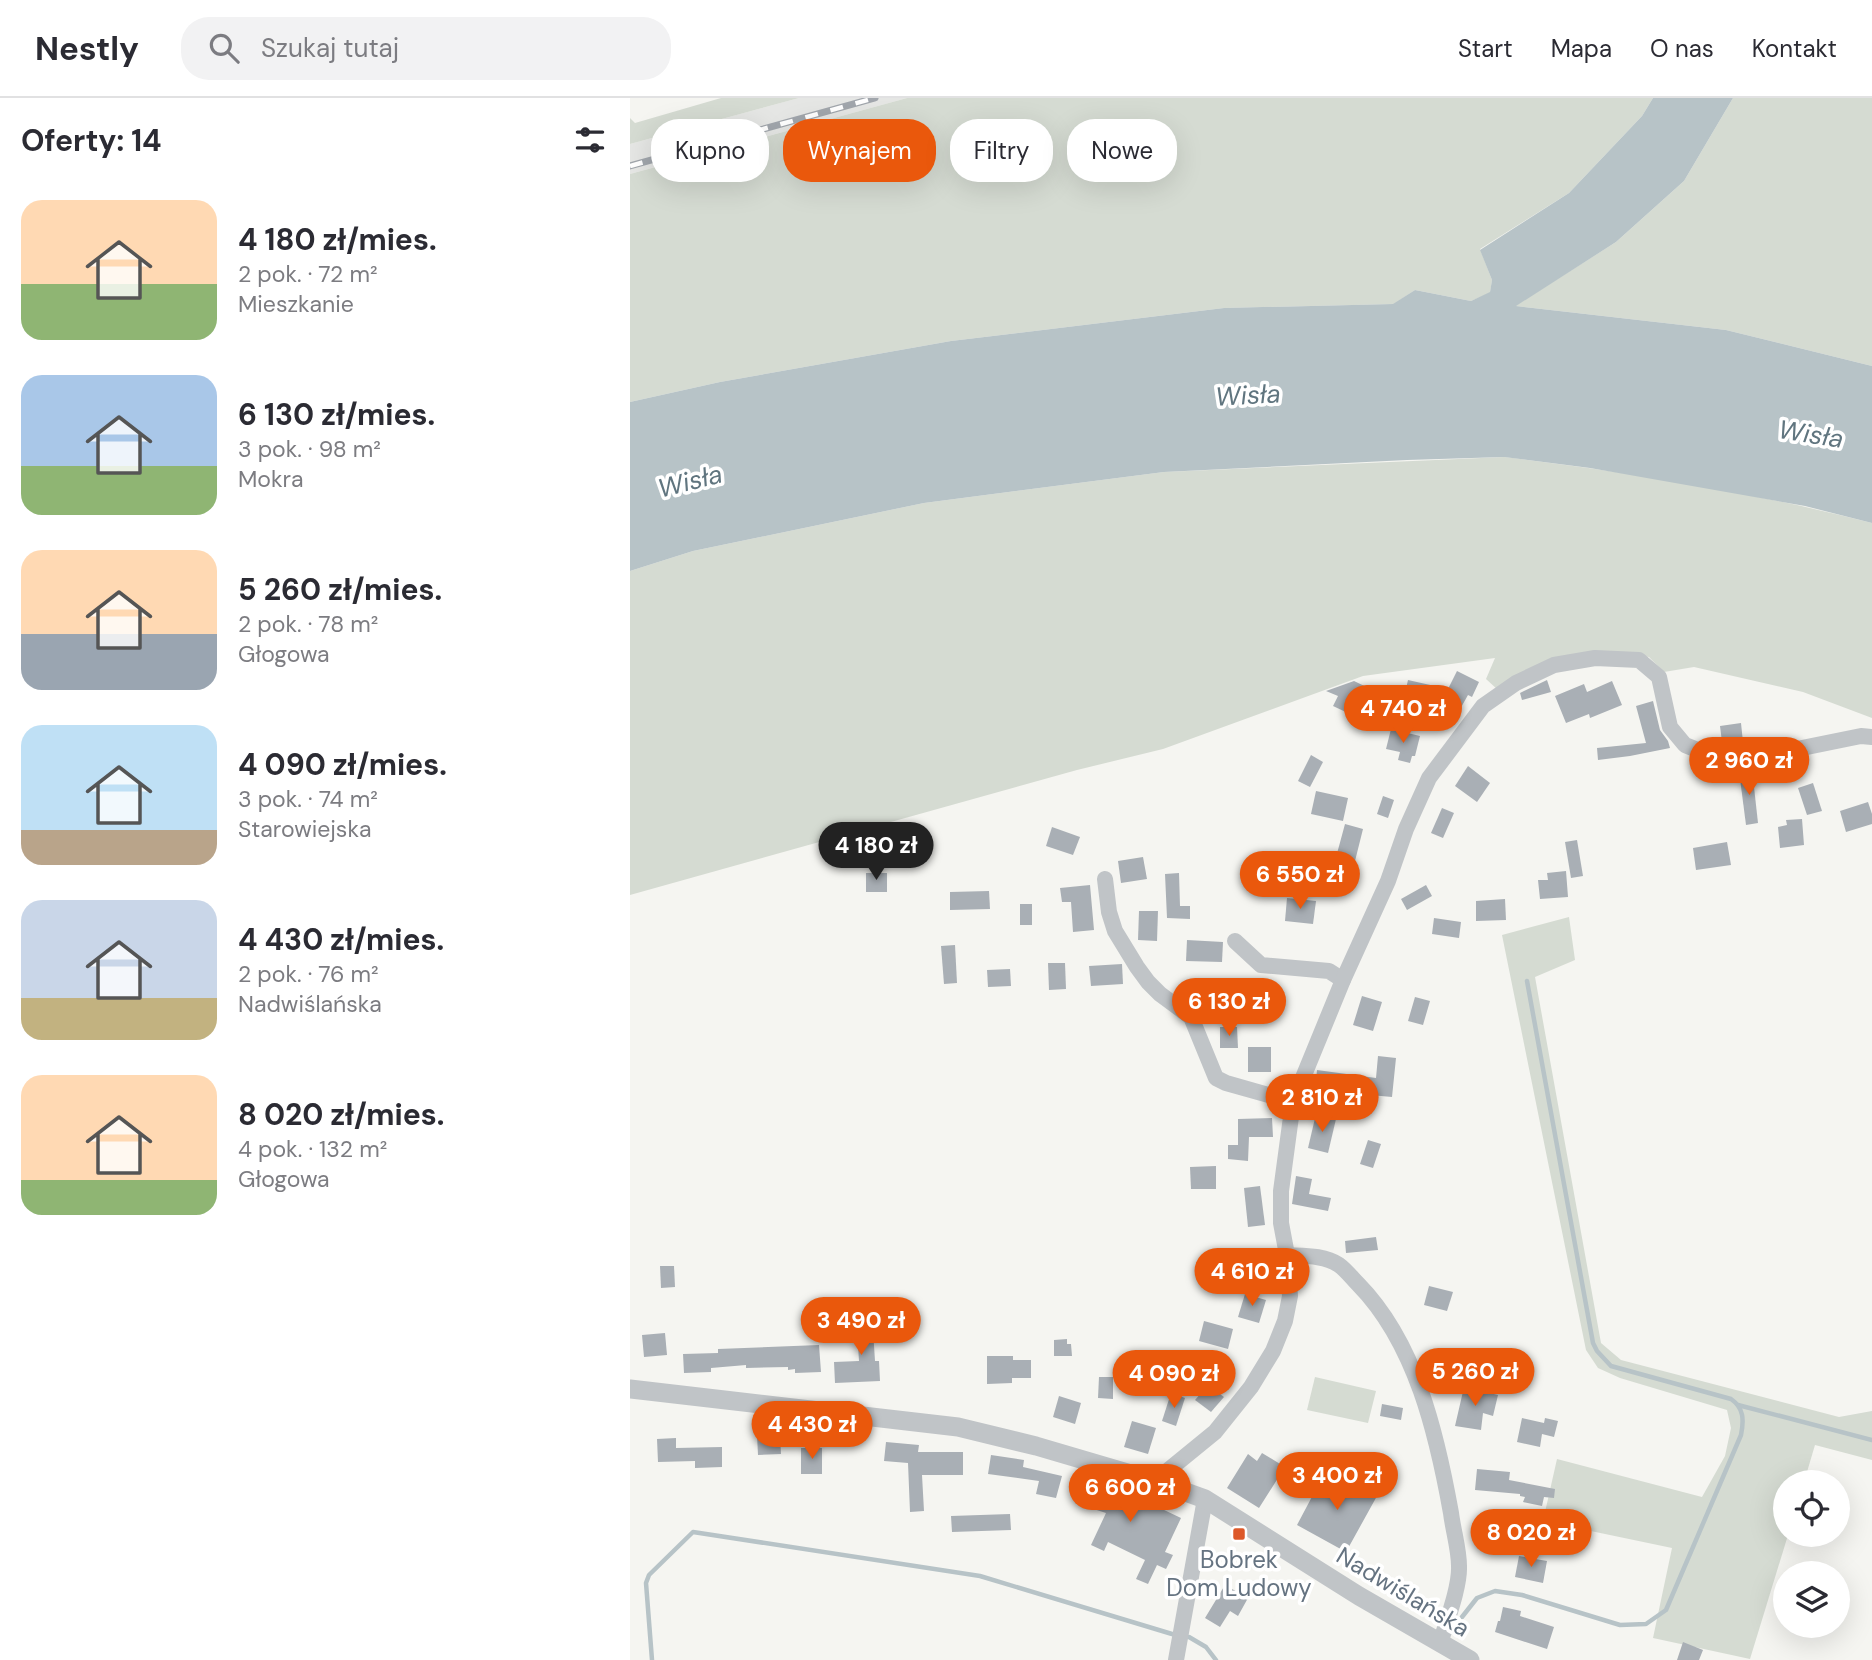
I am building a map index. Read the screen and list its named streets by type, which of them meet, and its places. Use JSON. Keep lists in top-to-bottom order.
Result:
{
  "streets": {
    "street": ["Nadwiślańska"]
  },
  "water": ["Wisła"],
  "places": {
    "transit": ["Bobrek Dom Ludowy"]
  },
  "page": {
    "header": "Nestly",
    "search": "Szukaj tutaj",
    "nav": [
      "Start",
      "Mapa",
      "O nas",
      "Kontakt"
    ],
    "heading": "Oferty: 14",
    "chip": [
      "Kupno",
      "Wynajem",
      "Filtry",
      "Nowe"
    ],
    "list": [
      {
        "name": "4 180 zł/mies.",
        "note": "2 pok. · 72 m² · Mieszkanie"
      },
      {
        "name": "6 130 zł/mies.",
        "note": "3 pok. · 98 m² · Mokra"
      },
      {
        "name": "5 260 zł/mies.",
        "note": "2 pok. · 78 m² · Głogowa"
      },
      {
        "name": "4 090 zł/mies.",
        "note": "3 pok. · 74 m² · Starowiejska"
      },
      {
        "name": "4 430 zł/mies.",
        "note": "2 pok. · 76 m² · Nadwiślańska"
      },
      {
        "name": "8 020 zł/mies.",
        "note": "4 pok. · 132 m² · Głogowa"
      }
    ],
    "price": [
      "4 740 zł",
      "2 960 zł",
      "4 180 zł",
      "6 550 zł",
      "6 130 zł",
      "2 810 zł",
      "4 610 zł",
      "3 490 zł",
      "5 260 zł",
      "4 090 zł",
      "4 430 zł",
      "3 400 zł",
      "6 600 zł",
      "8 020 zł"
    ]
  }
}
